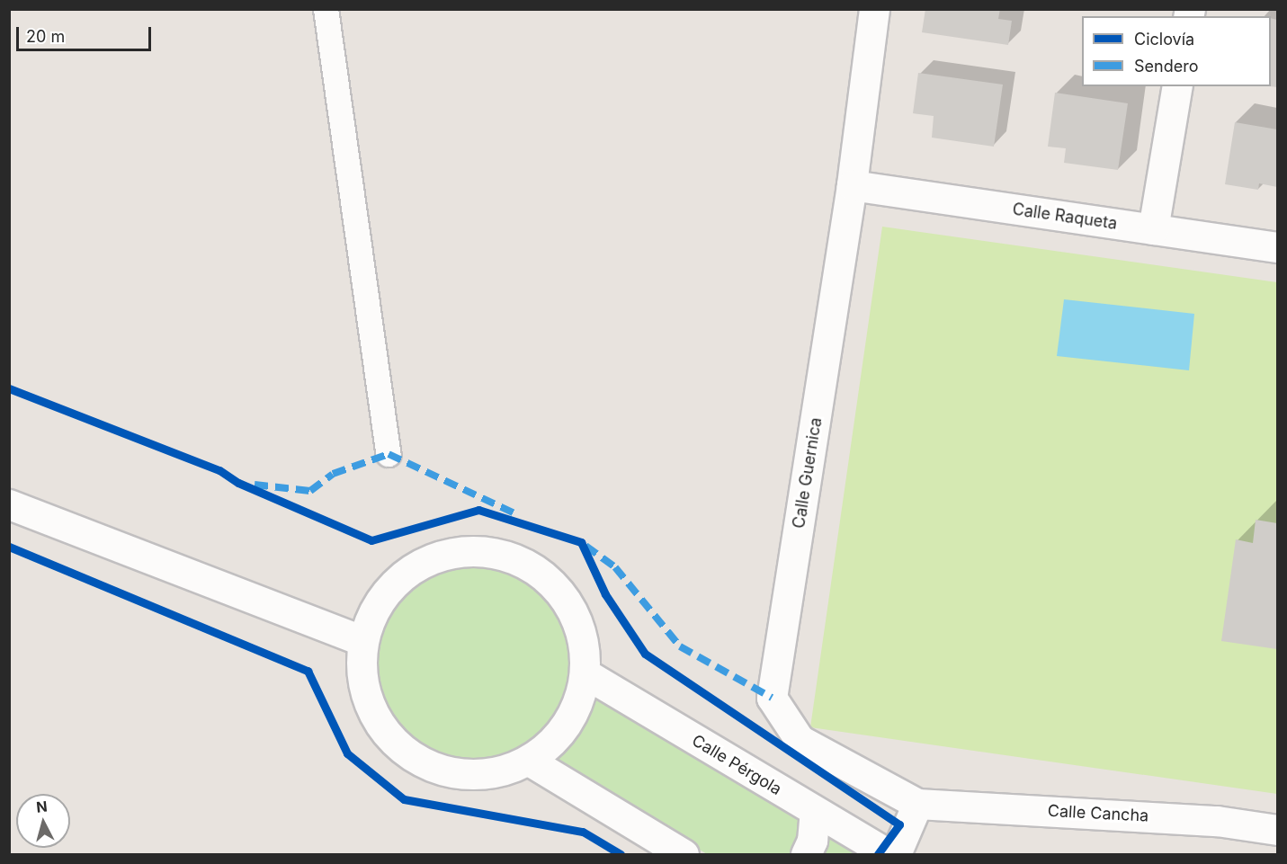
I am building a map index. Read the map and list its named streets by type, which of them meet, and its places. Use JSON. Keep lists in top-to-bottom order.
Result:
{
  "streets": {
    "street": [
      "Calle Raqueta",
      "Calle Guernica",
      "Calle Pérgola",
      "Calle Cancha"
    ]
  },
  "crossings": [
    ["Calle Raqueta", "Calle Guernica"],
    ["Calle Guernica", "Calle Cancha"]
  ],
  "legend": ["Ciclovía", "Sendero"],
  "scale_bar": "20 m",
  "north": "top"
}
